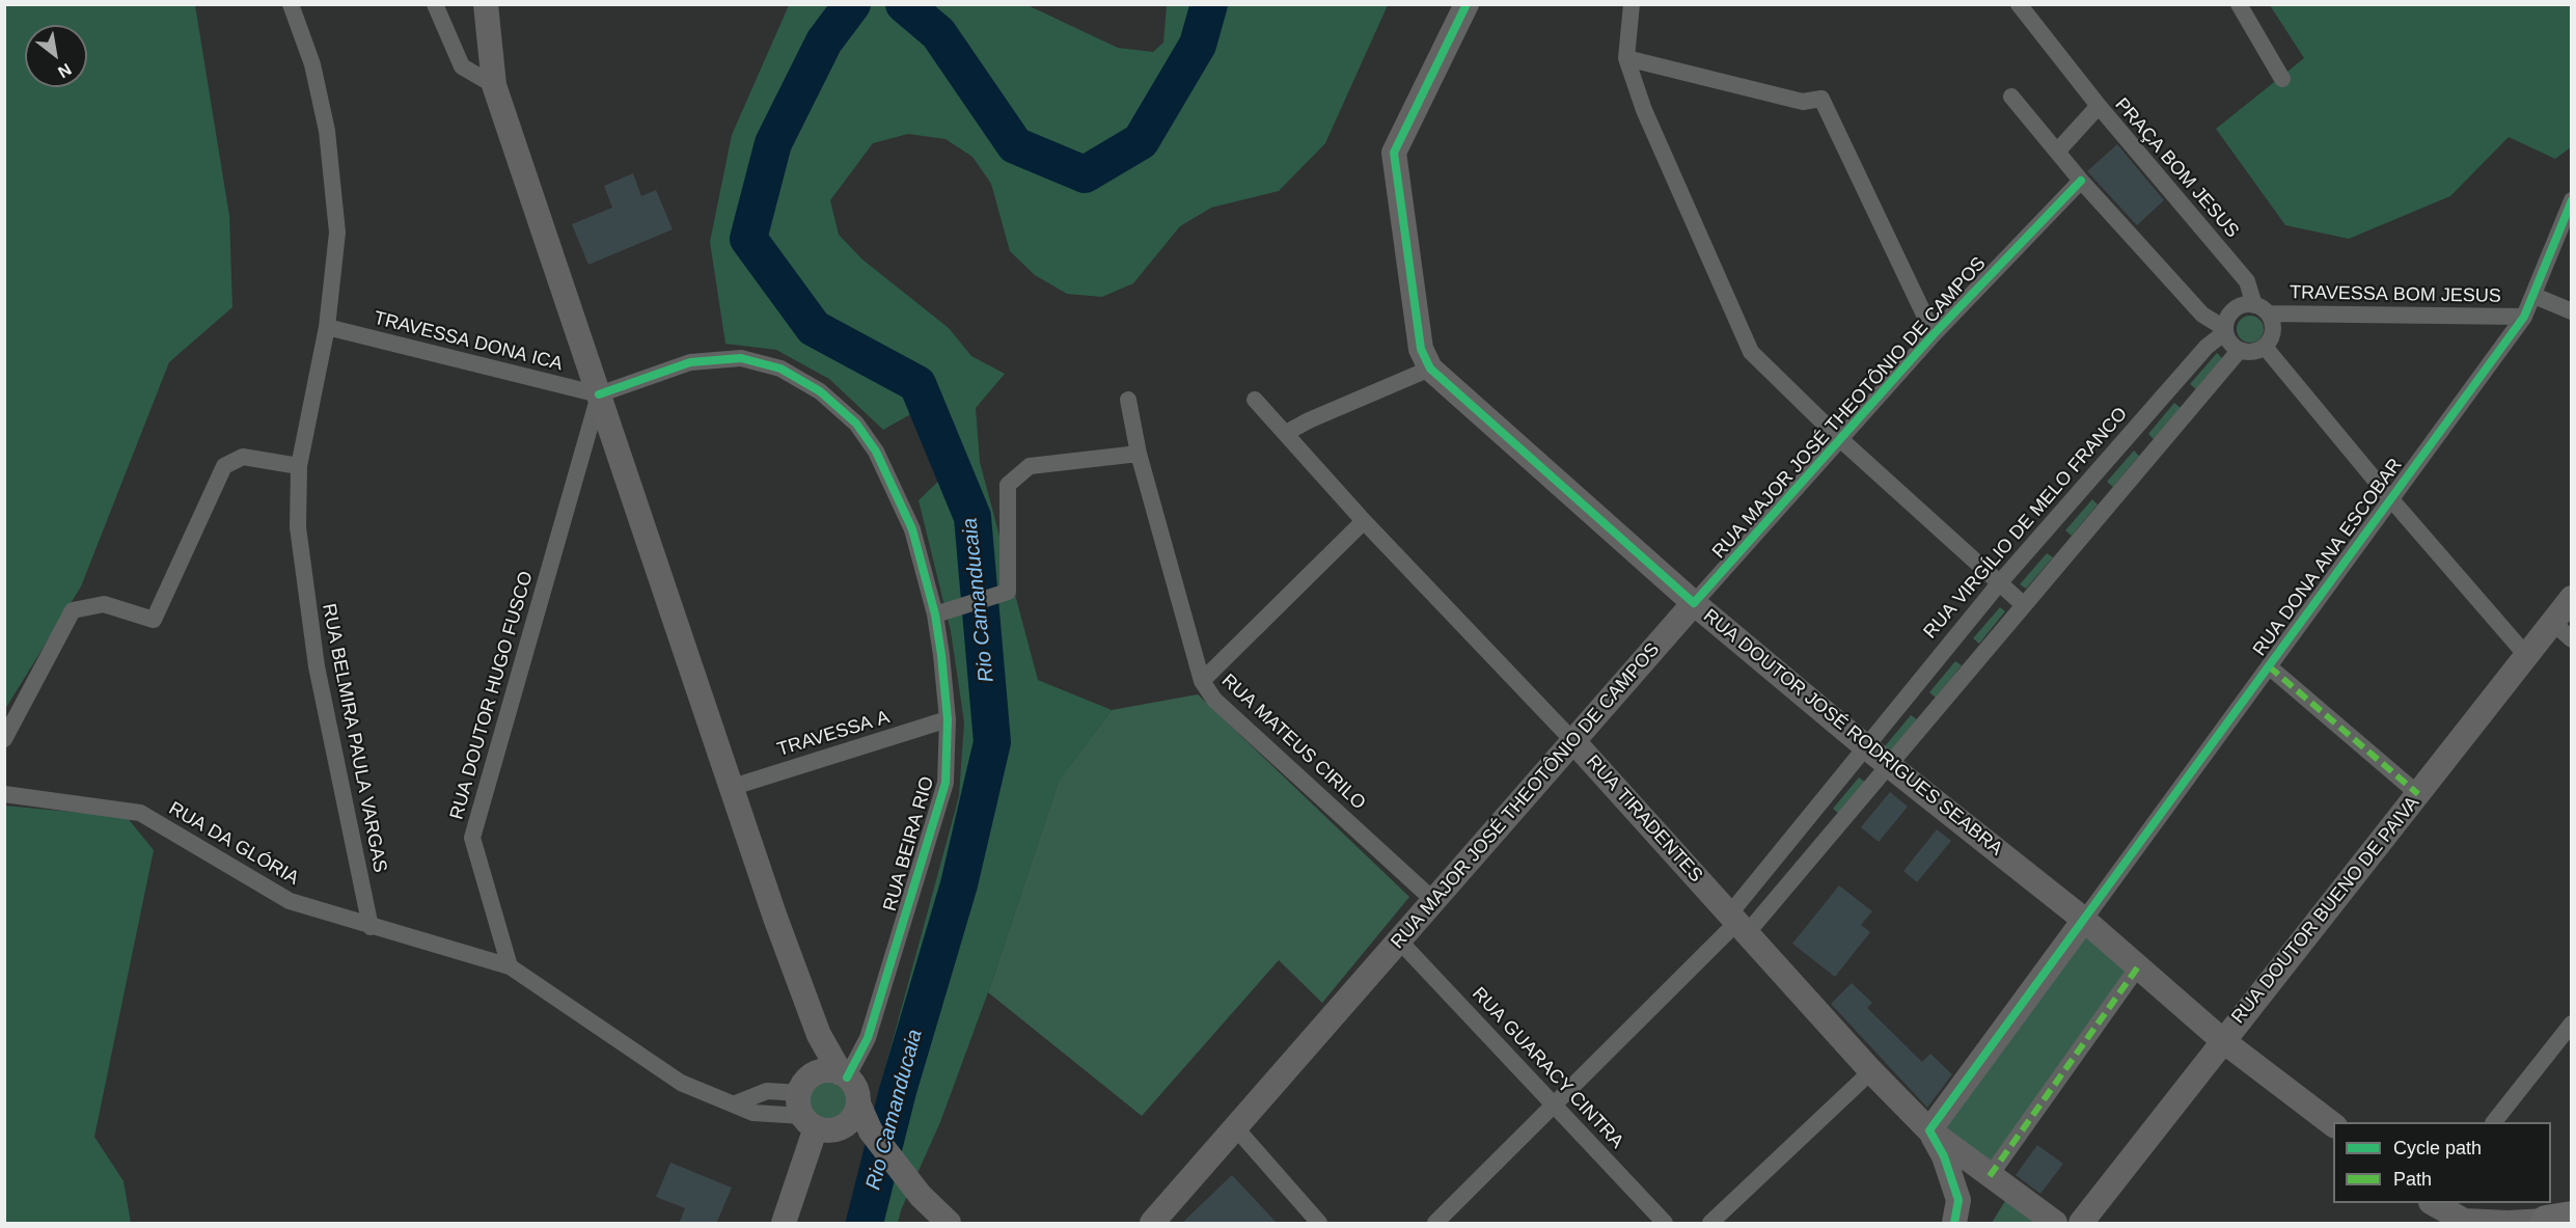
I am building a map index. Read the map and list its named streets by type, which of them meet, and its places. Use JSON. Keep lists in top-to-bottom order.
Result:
{
  "streets": {
    "main road": [
      "RUA MAJOR JOSÉ THEOTÔNIO DE CAMPOS",
      "RUA DOUTOR JOSÉ RODRIGUES SEABRA",
      "RUA TIRADENTES",
      "RUA DOUTOR BUENO DE PAIVA"
    ],
    "street": [
      "PRAÇA BOM JESUS",
      "TRAVESSA BOM JESUS",
      "TRAVESSA DONA ICA",
      "RUA VIRGÍLIO DE MELO FRANCO",
      "RUA DONA ANA ESCOBAR",
      "RUA DOUTOR HUGO FUSCO",
      "TRAVESSA A",
      "RUA BELMIRA PAULA VARGAS",
      "RUA MATEUS CIRILO",
      "RUA DA GLÓRIA",
      "RUA BEIRA RIO",
      "RUA GUARACY CINTRA"
    ]
  },
  "crossings": [
    ["PRAÇA BOM JESUS", "TRAVESSA BOM JESUS"],
    ["PRAÇA BOM JESUS", "RUA VIRGÍLIO DE MELO FRANCO"],
    ["TRAVESSA BOM JESUS", "RUA VIRGÍLIO DE MELO FRANCO"],
    ["TRAVESSA BOM JESUS", "RUA DONA ANA ESCOBAR"],
    ["TRAVESSA DONA ICA", "RUA DOUTOR HUGO FUSCO"],
    ["TRAVESSA DONA ICA", "RUA BELMIRA PAULA VARGAS"],
    ["TRAVESSA DONA ICA", "RUA BEIRA RIO"],
    ["RUA MAJOR JOSÉ THEOTÔNIO DE CAMPOS", "RUA DOUTOR JOSÉ RODRIGUES SEABRA"],
    ["RUA MAJOR JOSÉ THEOTÔNIO DE CAMPOS", "RUA MATEUS CIRILO"],
    ["RUA MAJOR JOSÉ THEOTÔNIO DE CAMPOS", "RUA TIRADENTES"],
    ["RUA MAJOR JOSÉ THEOTÔNIO DE CAMPOS", "RUA GUARACY CINTRA"],
    ["RUA VIRGÍLIO DE MELO FRANCO", "RUA DOUTOR JOSÉ RODRIGUES SEABRA"],
    ["RUA VIRGÍLIO DE MELO FRANCO", "RUA TIRADENTES"],
    ["RUA DONA ANA ESCOBAR", "RUA DOUTOR JOSÉ RODRIGUES SEABRA"],
    ["RUA DOUTOR HUGO FUSCO", "RUA DA GLÓRIA"],
    ["RUA DOUTOR HUGO FUSCO", "RUA BEIRA RIO"],
    ["RUA DOUTOR JOSÉ RODRIGUES SEABRA", "RUA DOUTOR BUENO DE PAIVA"],
    ["TRAVESSA A", "RUA BEIRA RIO"],
    ["RUA BELMIRA PAULA VARGAS", "RUA DA GLÓRIA"]
  ],
  "water": ["Rio Camanducaia"],
  "legend": ["Cycle path", "Path"],
  "north": "bottom right"
}
